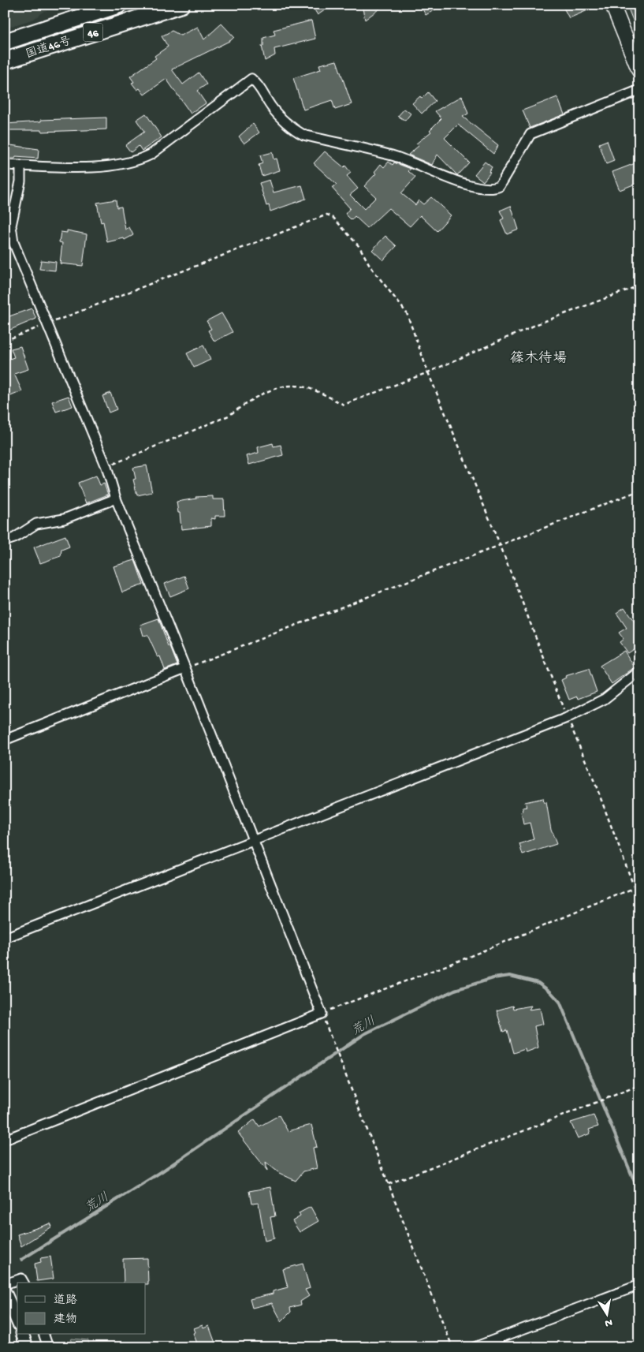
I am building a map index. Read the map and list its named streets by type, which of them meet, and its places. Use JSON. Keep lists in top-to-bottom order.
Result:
{
  "streets": {
    "highway": ["46", "国道46号"]
  },
  "districts": ["篠木待場"],
  "water": ["荒川"],
  "legend": ["道路", "建物"],
  "north": "bottom"
}
